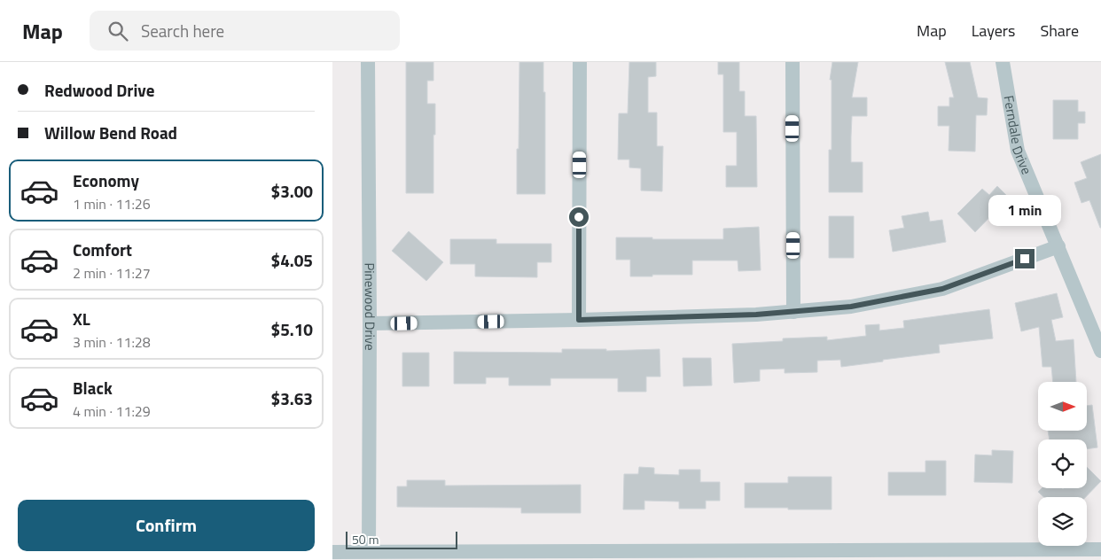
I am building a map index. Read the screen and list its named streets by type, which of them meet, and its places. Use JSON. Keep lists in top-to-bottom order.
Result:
{
  "streets": {
    "street": ["Ferndale Drive", "Pinewood Drive"]
  },
  "scale_bar": "50 m",
  "north": "right",
  "page": {
    "header": "Map",
    "search": "Search here",
    "nav": ["Map", "Layers", "Share"],
    "banner": ["Redwood Drive", "Willow Bend Road"],
    "list": [
      {
        "name": "Economy",
        "note": "1 min · 11:26",
        "value": "$3.00"
      },
      {
        "name": "Comfort",
        "note": "2 min · 11:27",
        "value": "$4.05"
      },
      {
        "name": "XL",
        "note": "3 min · 11:28",
        "value": "$5.10"
      },
      {
        "name": "Black",
        "note": "4 min · 11:29",
        "value": "$3.63"
      }
    ],
    "bubble": "1 min",
    "buttons": "Confirm",
    "scale": "50 m"
  }
}
